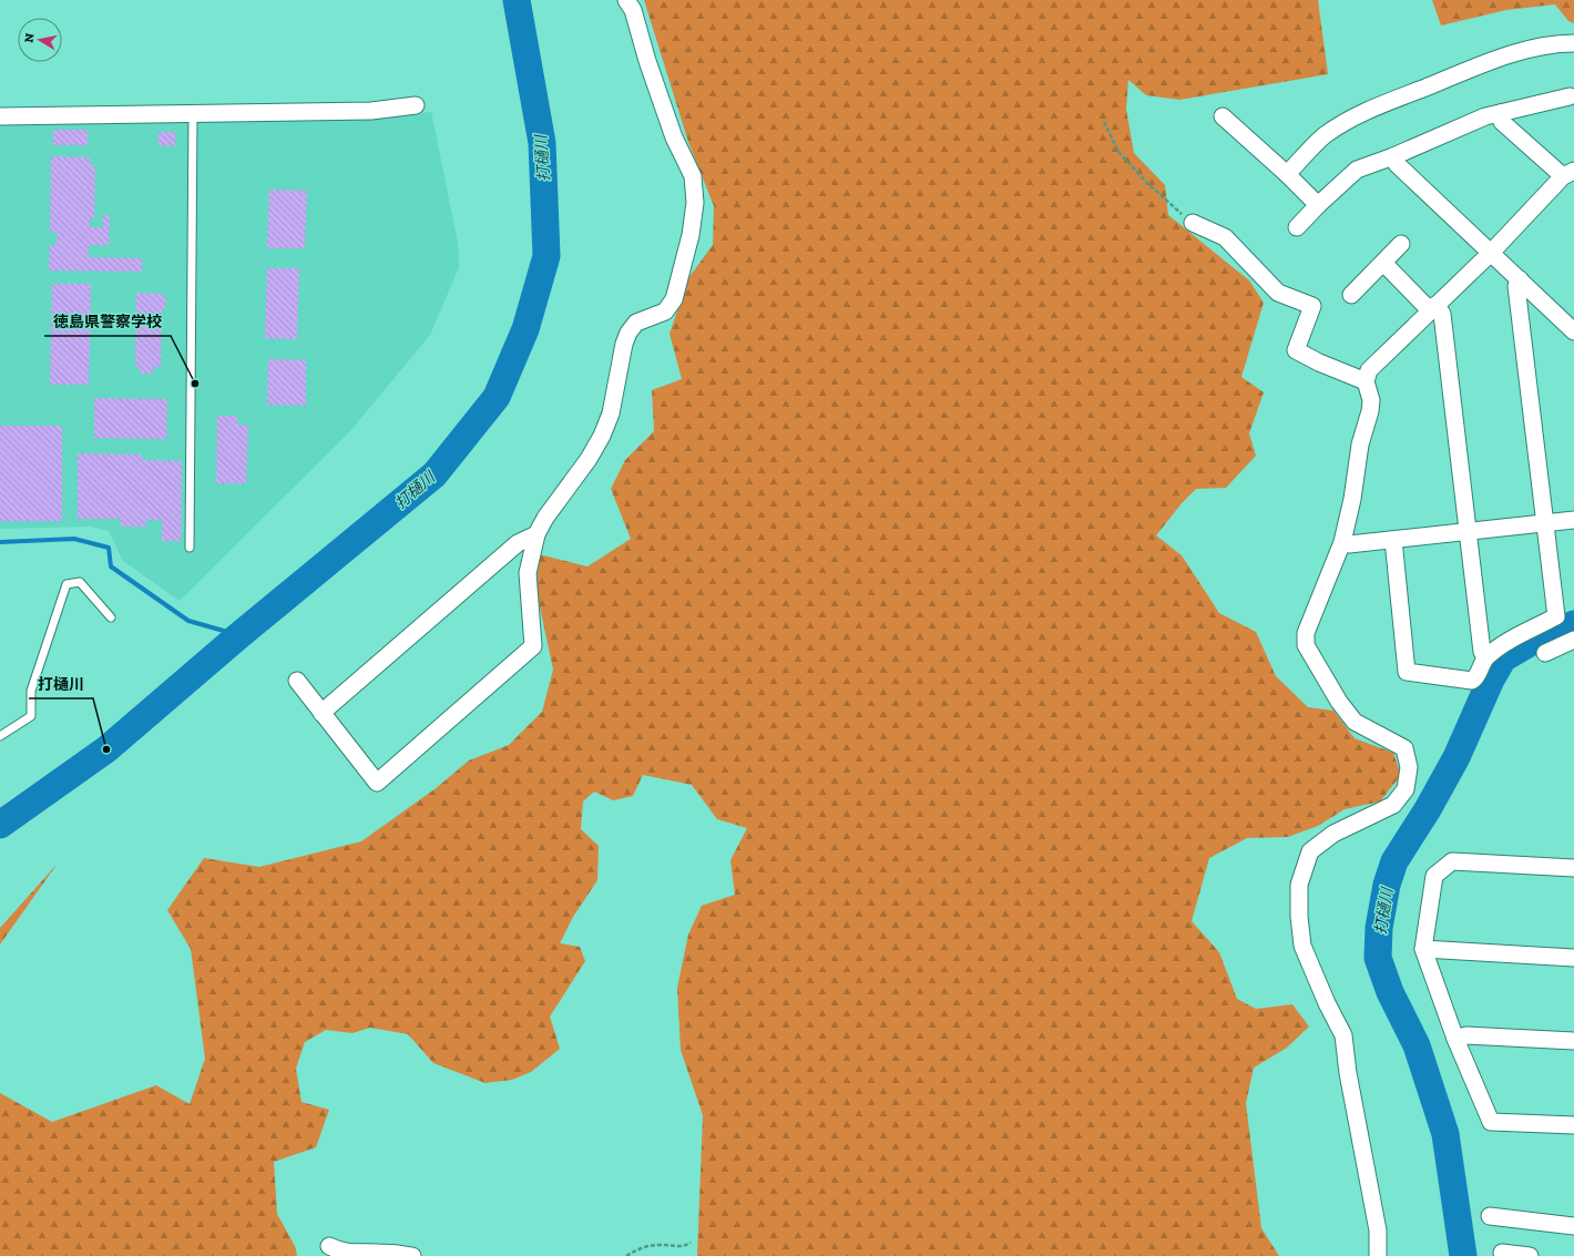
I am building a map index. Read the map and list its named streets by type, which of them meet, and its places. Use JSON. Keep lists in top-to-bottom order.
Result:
{
  "water": ["打樋川"],
  "places": ["徳島県警察学校", "打樋川"],
  "north": "left"
}
